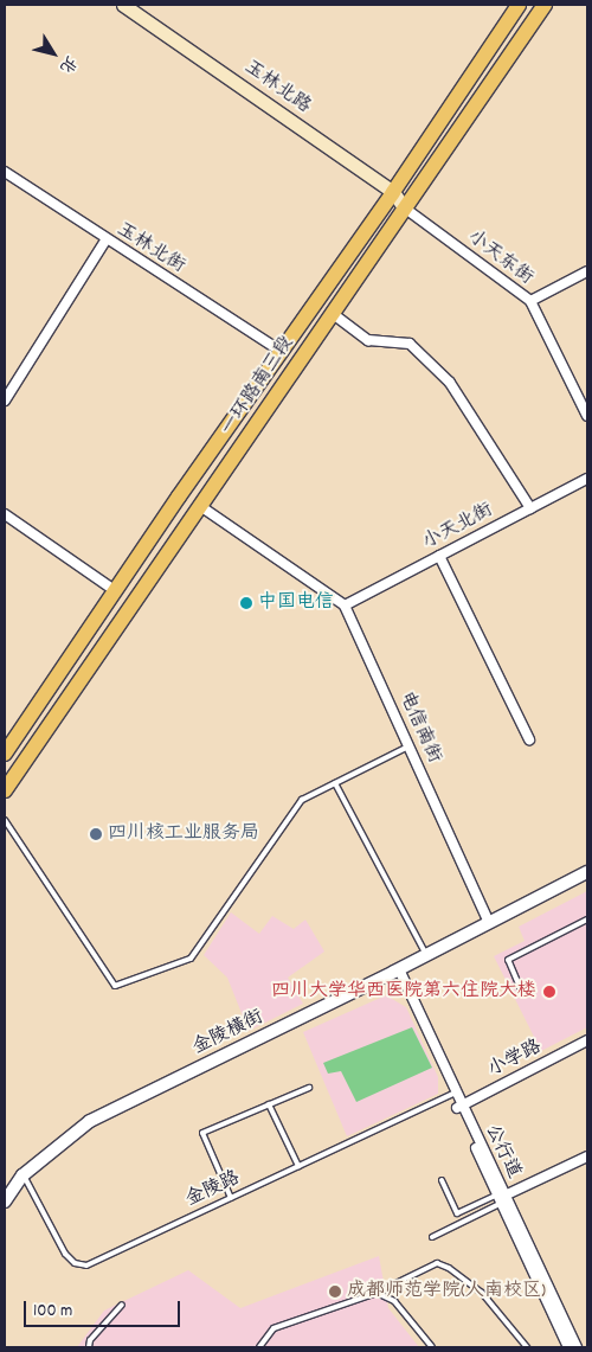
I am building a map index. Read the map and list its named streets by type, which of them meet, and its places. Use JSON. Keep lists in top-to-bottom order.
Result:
{
  "streets": {
    "main road": ["玉林北路", "一环路南三段"],
    "street": [
      "玉林北街",
      "小天东街",
      "小天北街",
      "电信南街",
      "金陵横街",
      "小学路",
      "公行道"
    ],
    "lane": ["金陵路"]
  },
  "crossings": [
    ["玉林北路", "小天东街"],
    ["玉林北路", "一环路南三段"],
    ["玉林北街", "一环路南三段"],
    ["小天东街", "一环路南三段"],
    ["小天北街", "电信南街"],
    ["电信南街", "金陵横街"],
    ["金陵横街", "公行道"],
    ["金陵横街", "金陵路"],
    ["小学路", "公行道"],
    ["公行道", "金陵路"]
  ],
  "places": [
    "中国电信",
    "四川核工业服务局",
    "四川大学华西医院第六住院大楼",
    "成都师范学院(人南校区)"
  ],
  "scale_bar": "100 m",
  "north": "bottom right"
}
